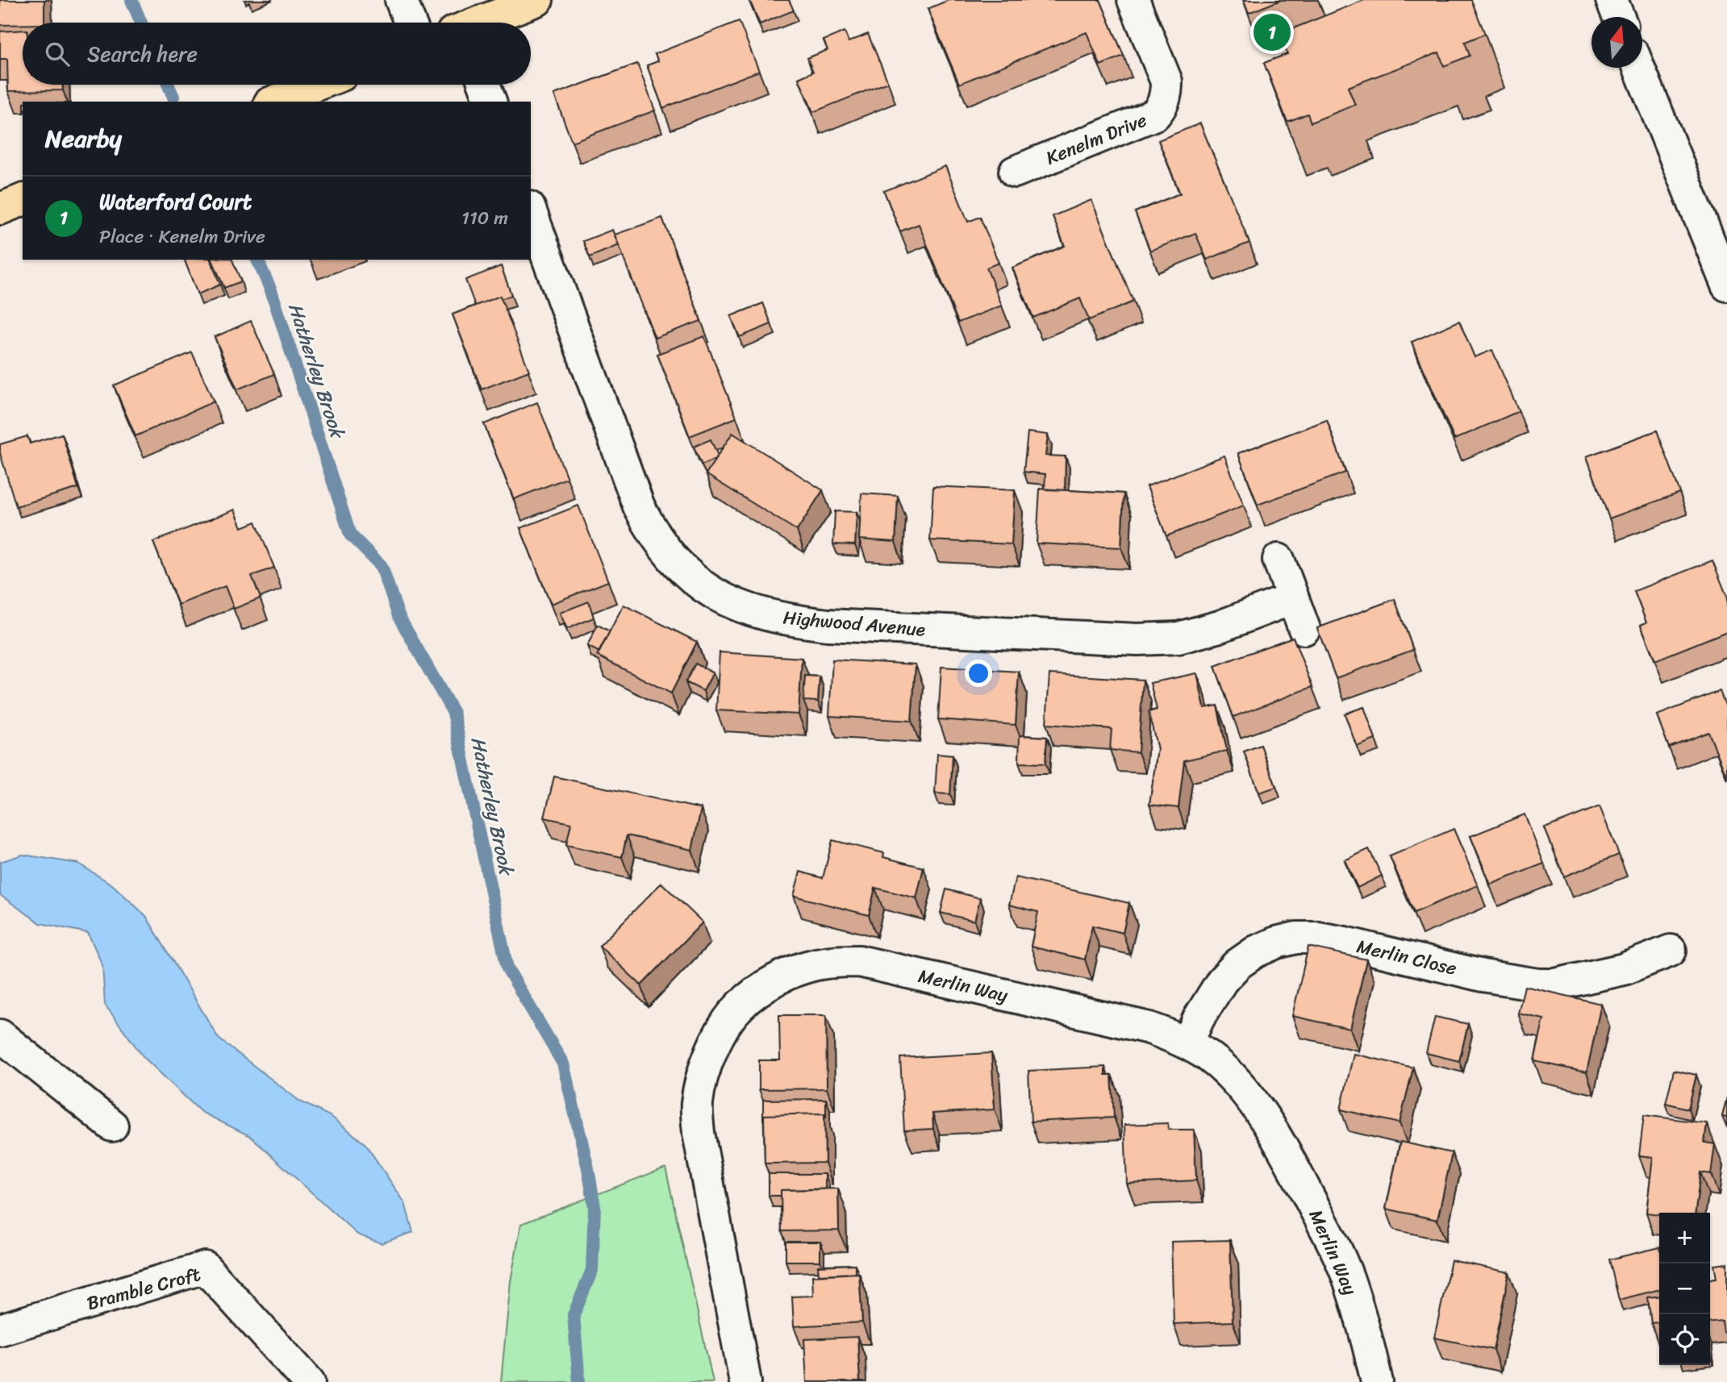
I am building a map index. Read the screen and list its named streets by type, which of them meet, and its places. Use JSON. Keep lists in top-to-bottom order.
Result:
{
  "streets": {
    "street": [
      "Kenelm Drive",
      "Highwood Avenue",
      "Merlin Close",
      "Merlin Way",
      "Bramble Croft"
    ]
  },
  "crossings": [
    ["Merlin Close", "Merlin Way"]
  ],
  "water": ["Hatherley Brook"],
  "north": "top",
  "page": {
    "pins": "1",
    "search": "Search here",
    "heading": "Nearby",
    "list": [
      {
        "mark": "1",
        "name": "Waterford Court",
        "note": "Place · Kenelm Drive",
        "value": "110 m"
      }
    ],
    "map_buttons": ["+", "−"]
  }
}
